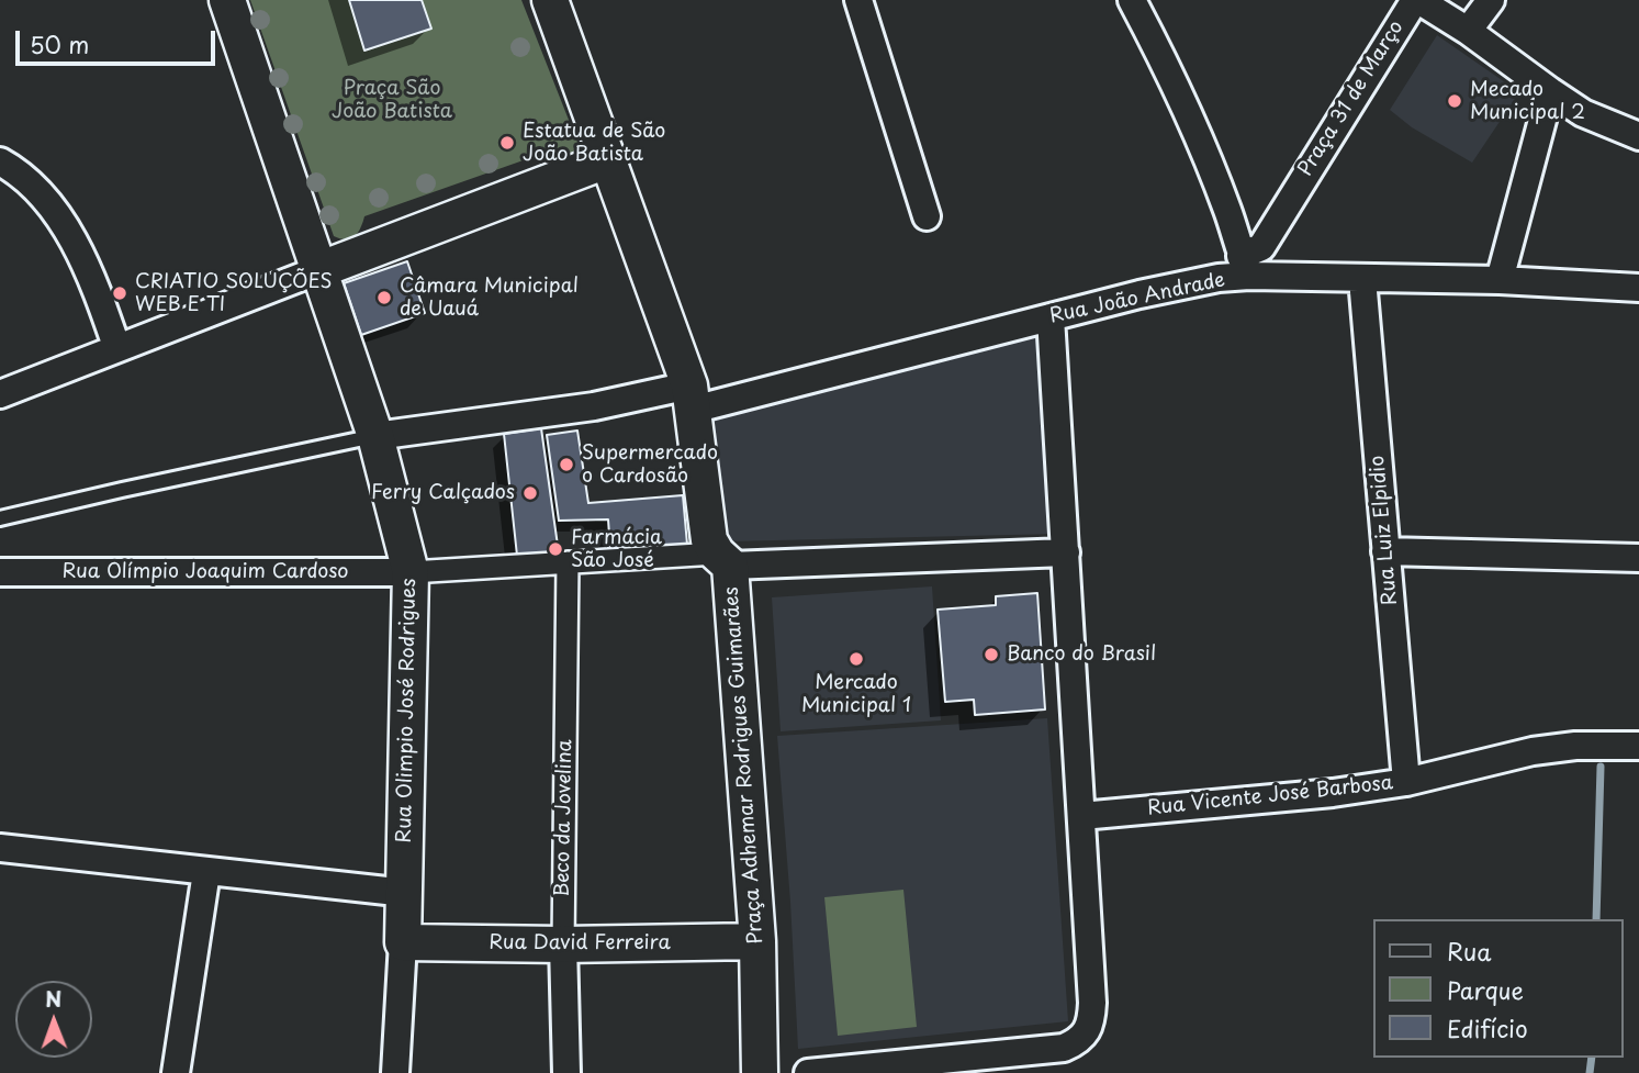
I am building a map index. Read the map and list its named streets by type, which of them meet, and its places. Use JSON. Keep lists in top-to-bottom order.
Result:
{
  "streets": {
    "street": [
      "Praça 31 de Março",
      "Rua João Andrade",
      "Rua Luiz Elpidio",
      "Rua Olímpio Joaquim Cardoso",
      "Rua Olimpio José Rodrigues",
      "Praça Adhemar Rodrigues Guimarães",
      "Rua Vicente José Barbosa",
      "Beco da Jovelina",
      "Rua David Ferreira"
    ]
  },
  "crossings": [
    ["Praça 31 de Março", "Rua João Andrade"],
    ["Rua João Andrade", "Rua Luiz Elpidio"],
    ["Rua João Andrade", "Rua Olimpio José Rodrigues"],
    ["Rua Luiz Elpidio", "Rua Vicente José Barbosa"],
    ["Rua Olímpio Joaquim Cardoso", "Rua Olimpio José Rodrigues"],
    ["Rua Olimpio José Rodrigues", "Rua David Ferreira"],
    ["Praça Adhemar Rodrigues Guimarães", "Rua David Ferreira"],
    ["Beco da Jovelina", "Rua David Ferreira"]
  ],
  "parks": ["Praça São João Batista"],
  "places": [
    "Mecado Municipal 2",
    "Estatua de São João Batista",
    "CRIATIO SOLUÇÕES WEB E TI",
    "Câmara Municipal de Uauá",
    "Supermercado o Cardosão",
    "Ferry Calçados",
    "Farmácia São José",
    "Banco do Brasil",
    "Mercado Municipal 1"
  ],
  "legend": ["Rua", "Parque", "Edifício"],
  "scale_bar": "50 m",
  "north": "top"
}
